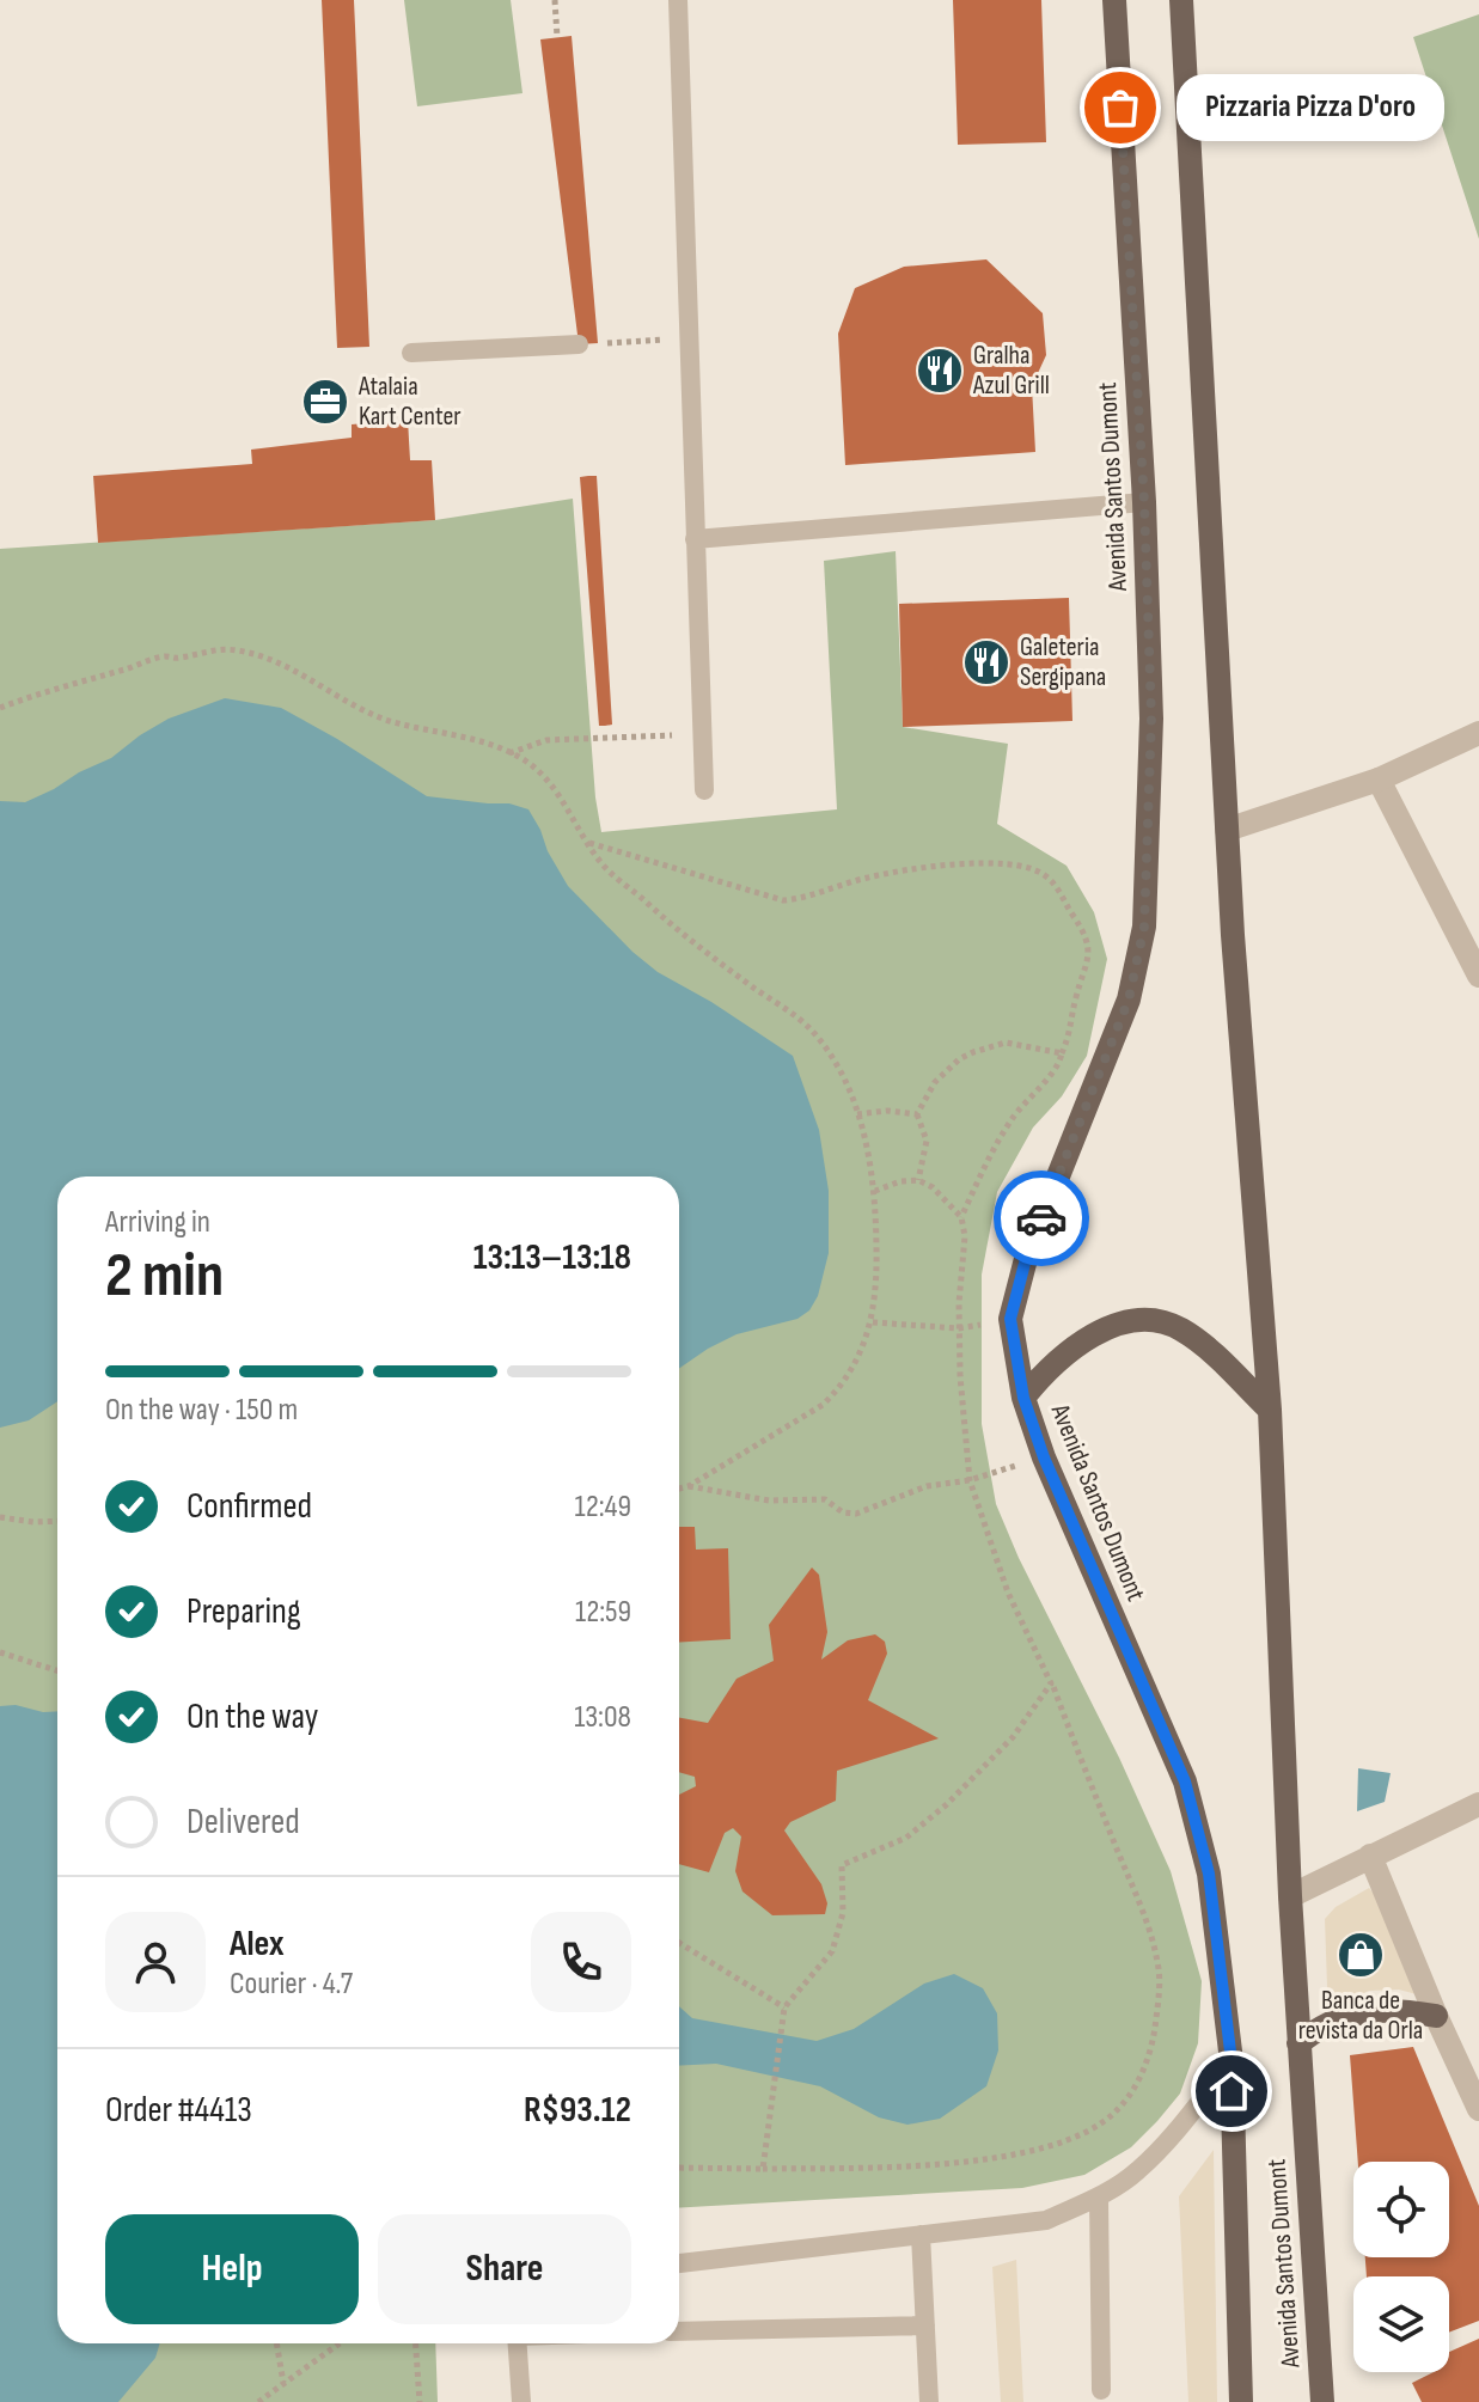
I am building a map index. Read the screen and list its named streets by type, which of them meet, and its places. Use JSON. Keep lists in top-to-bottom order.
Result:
{
  "streets": {
    "main road": ["Avenida Santos Dumont"]
  },
  "places": {
    "other": ["Pizzaria Pizza D'oro"],
    "restaurant": ["Gralha Azul Grill", "Galeteria Sergipana"],
    "office": ["Atalaia Kart Center"],
    "shop": ["Banca de revista da Orla"]
  },
  "page": {
    "bubble": "Pizzaria Pizza D'oro",
    "heading": ["2 min", "Arriving in", "13:13–13:18"],
    "panel": [
      "Alex",
      "Courier · 4.7",
      "Order #4413",
      "R$93.12"
    ],
    "bar": "On the way · 150 m",
    "list": [
      ["Confirmed", "12:49"],
      ["Preparing", "12:59"],
      ["On the way", "13:08"],
      "Delivered"
    ],
    "buttons": ["Help", "Share"]
  }
}
